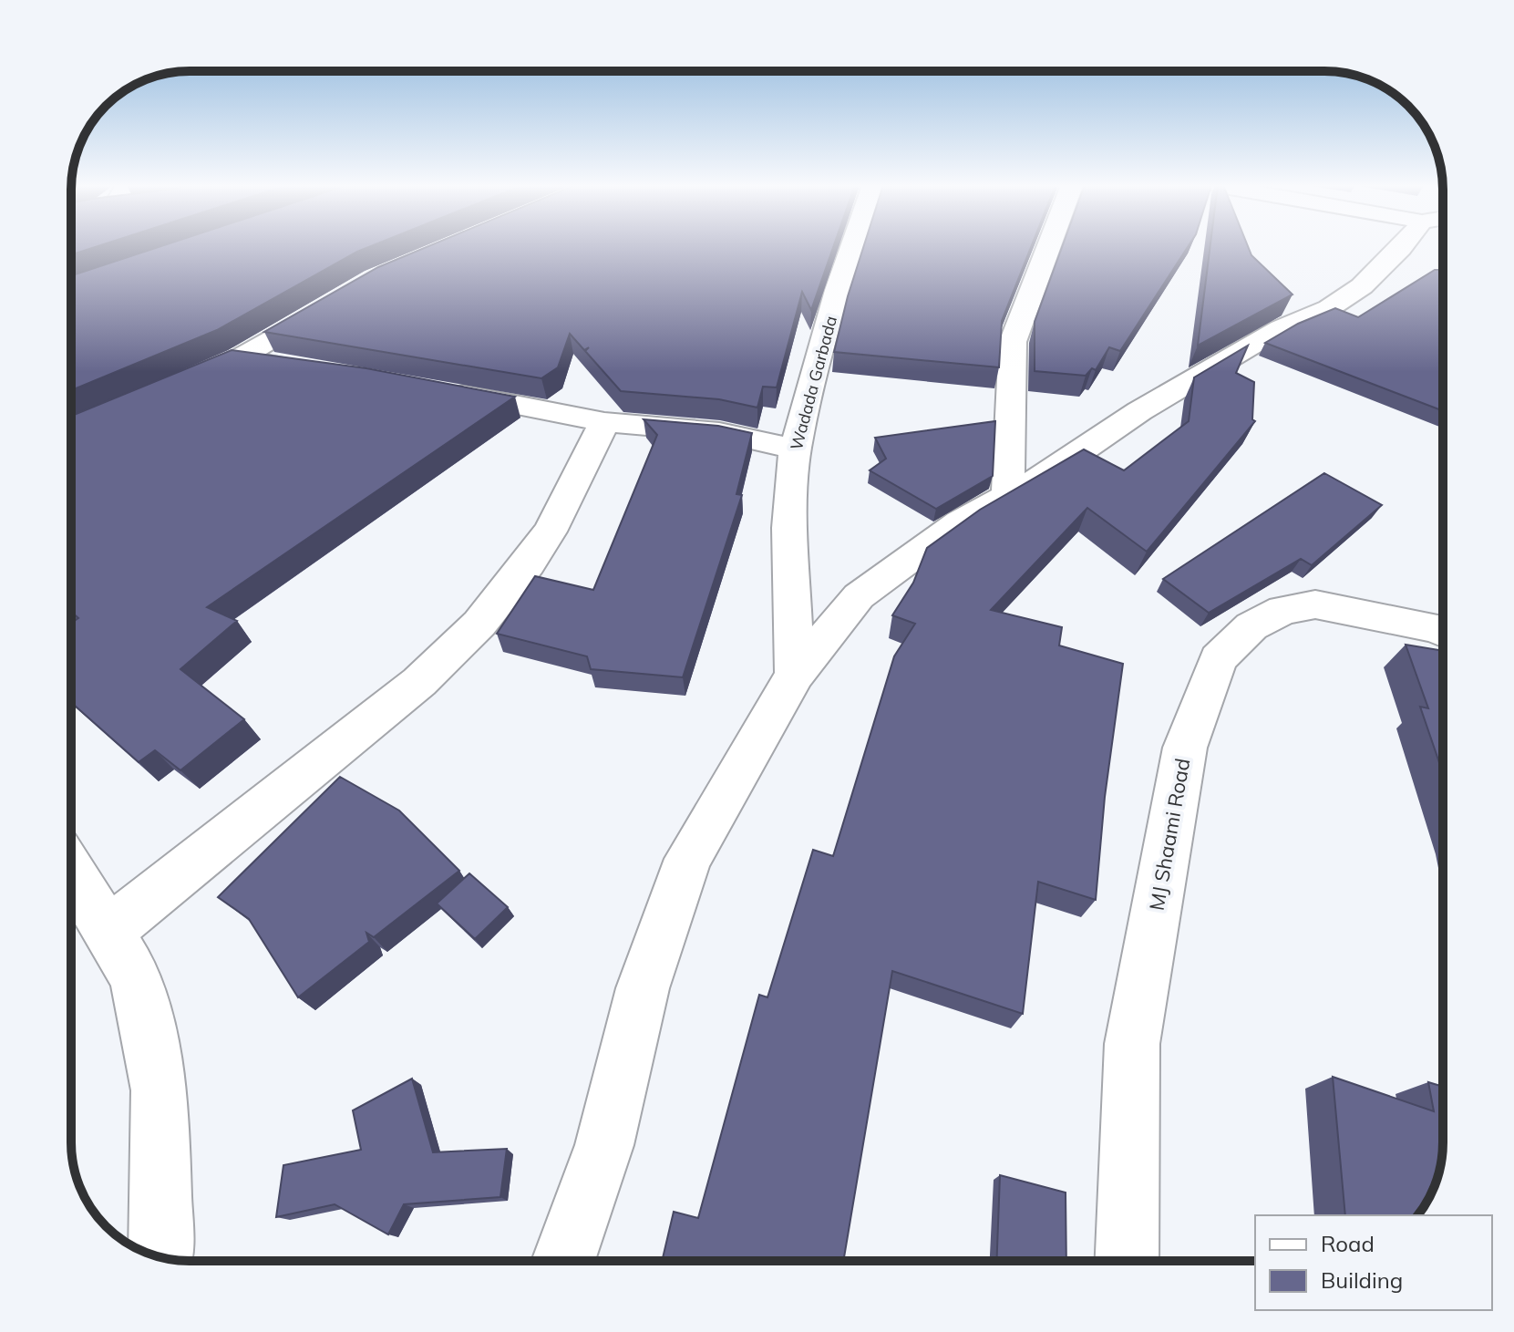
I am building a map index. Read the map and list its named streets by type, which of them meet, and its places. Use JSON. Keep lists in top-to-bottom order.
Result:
{
  "streets": {
    "street": ["Wadada Garbada", "MJ Shaami Road"]
  },
  "legend": ["Road", "Building"]
}
